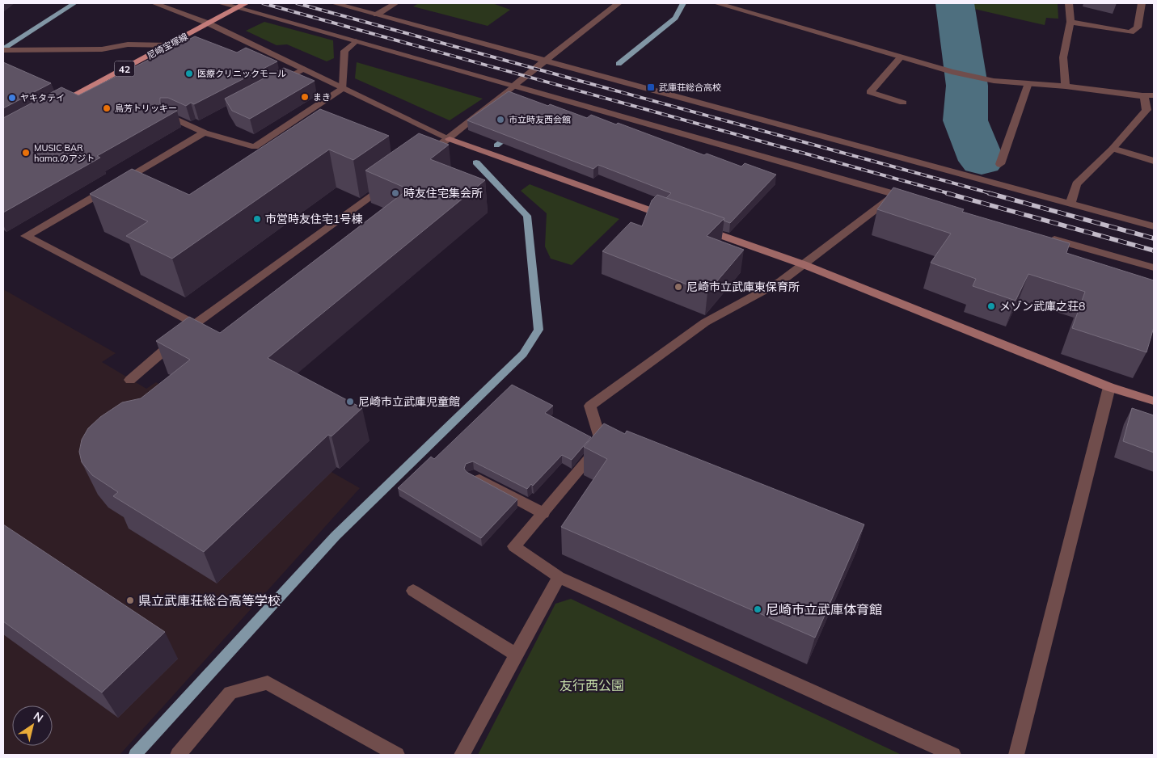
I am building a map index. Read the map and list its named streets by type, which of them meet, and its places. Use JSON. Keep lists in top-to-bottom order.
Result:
{
  "streets": {
    "main road": ["尼崎宝塚線", "42"]
  },
  "parks": ["友行西公園"],
  "places": {
    "other": [
      "医療クリニックモール",
      "まき",
      "ヤキタテイ",
      "鳥芳トリッキー",
      "市立時友西会館",
      "MUSIC BAR hama.のアジト",
      "時友住宅集会所",
      "市営時友住宅1号棟",
      "尼崎市立武庫東保育所",
      "メゾン武庫之荘8",
      "尼崎市立武庫児童館",
      "県立武庫荘総合高等学校",
      "尼崎市立武庫体育館"
    ],
    "transit": ["武庫荘総合高校"]
  },
  "north": "top right"
}
